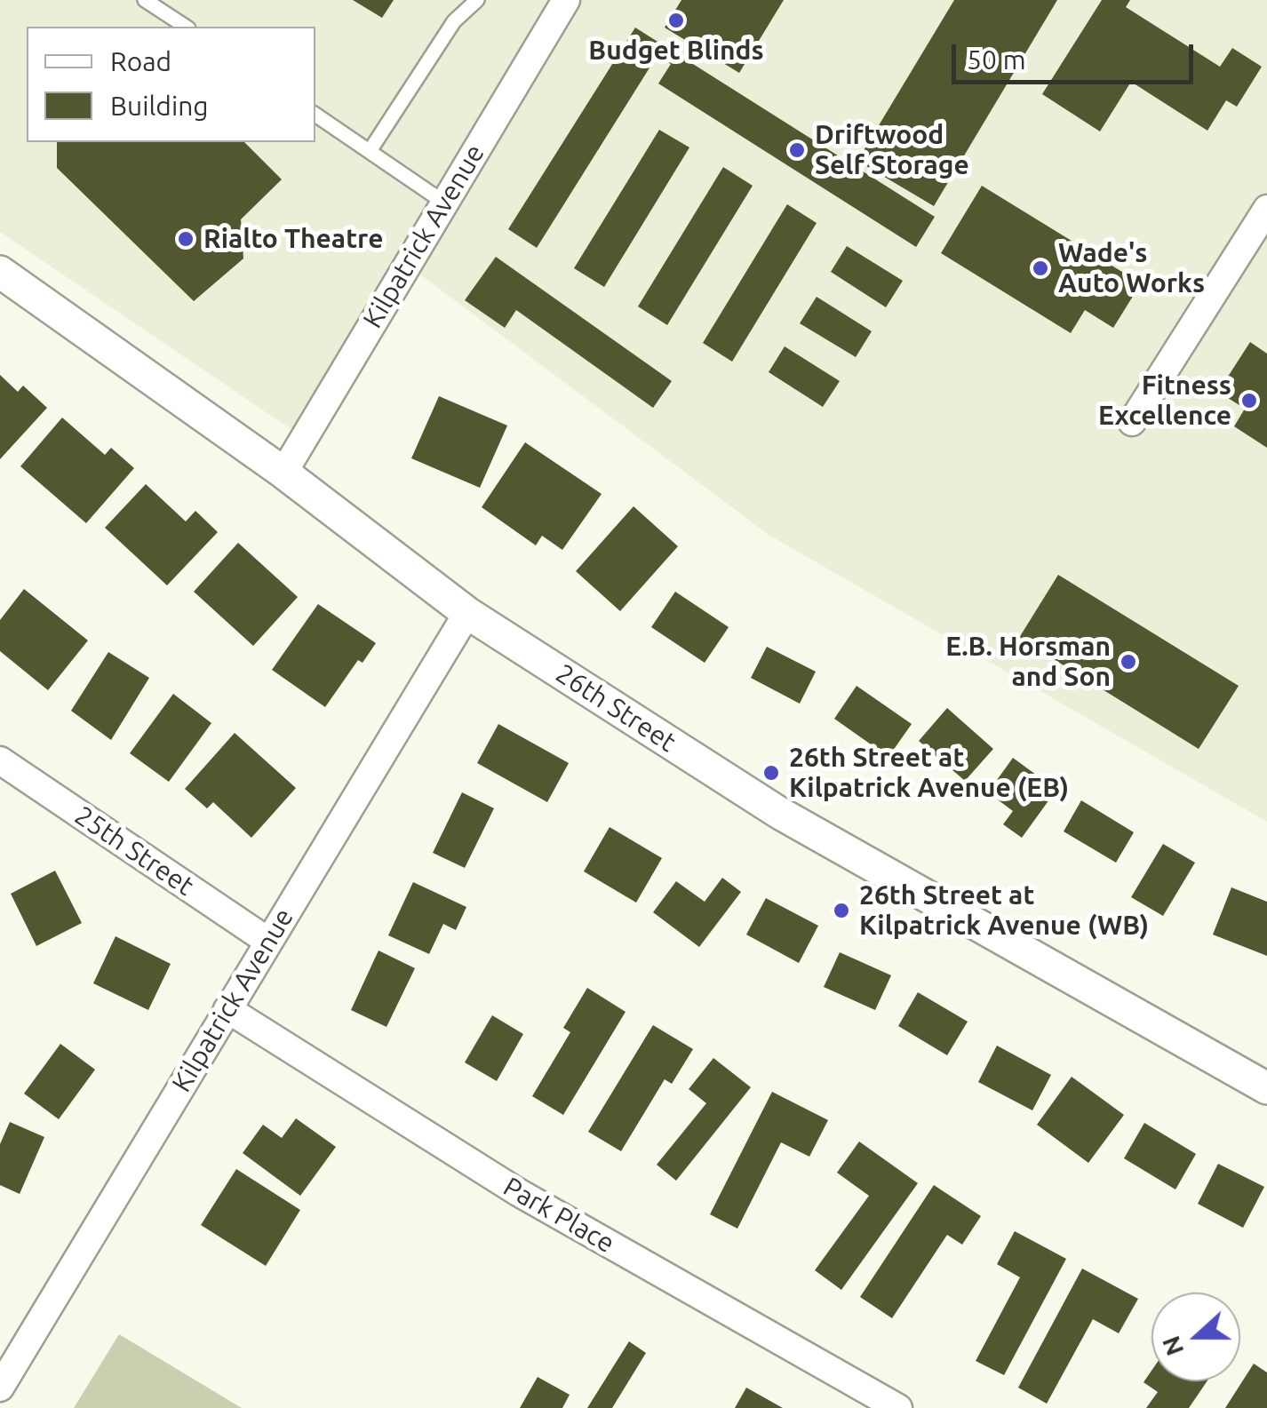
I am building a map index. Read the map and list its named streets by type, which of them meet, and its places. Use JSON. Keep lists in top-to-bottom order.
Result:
{
  "streets": {
    "street": [
      "Kilpatrick Avenue",
      "26th Street",
      "25th Street",
      "Park Place"
    ]
  },
  "crossings": [
    ["Kilpatrick Avenue", "26th Street"],
    ["Kilpatrick Avenue", "25th Street"],
    ["Kilpatrick Avenue", "Park Place"]
  ],
  "places": [
    "Budget Blinds",
    "Driftwood Self Storage",
    "Rialto Theatre",
    "Wade's Auto Works",
    "Fitness Excellence",
    "E.B. Horsman and Son",
    "26th Street at Kilpatrick Avenue (EB)",
    "26th Street at Kilpatrick Avenue (WB)"
  ],
  "legend": ["Road", "Building"],
  "scale_bar": "50 m",
  "north": "left"
}
